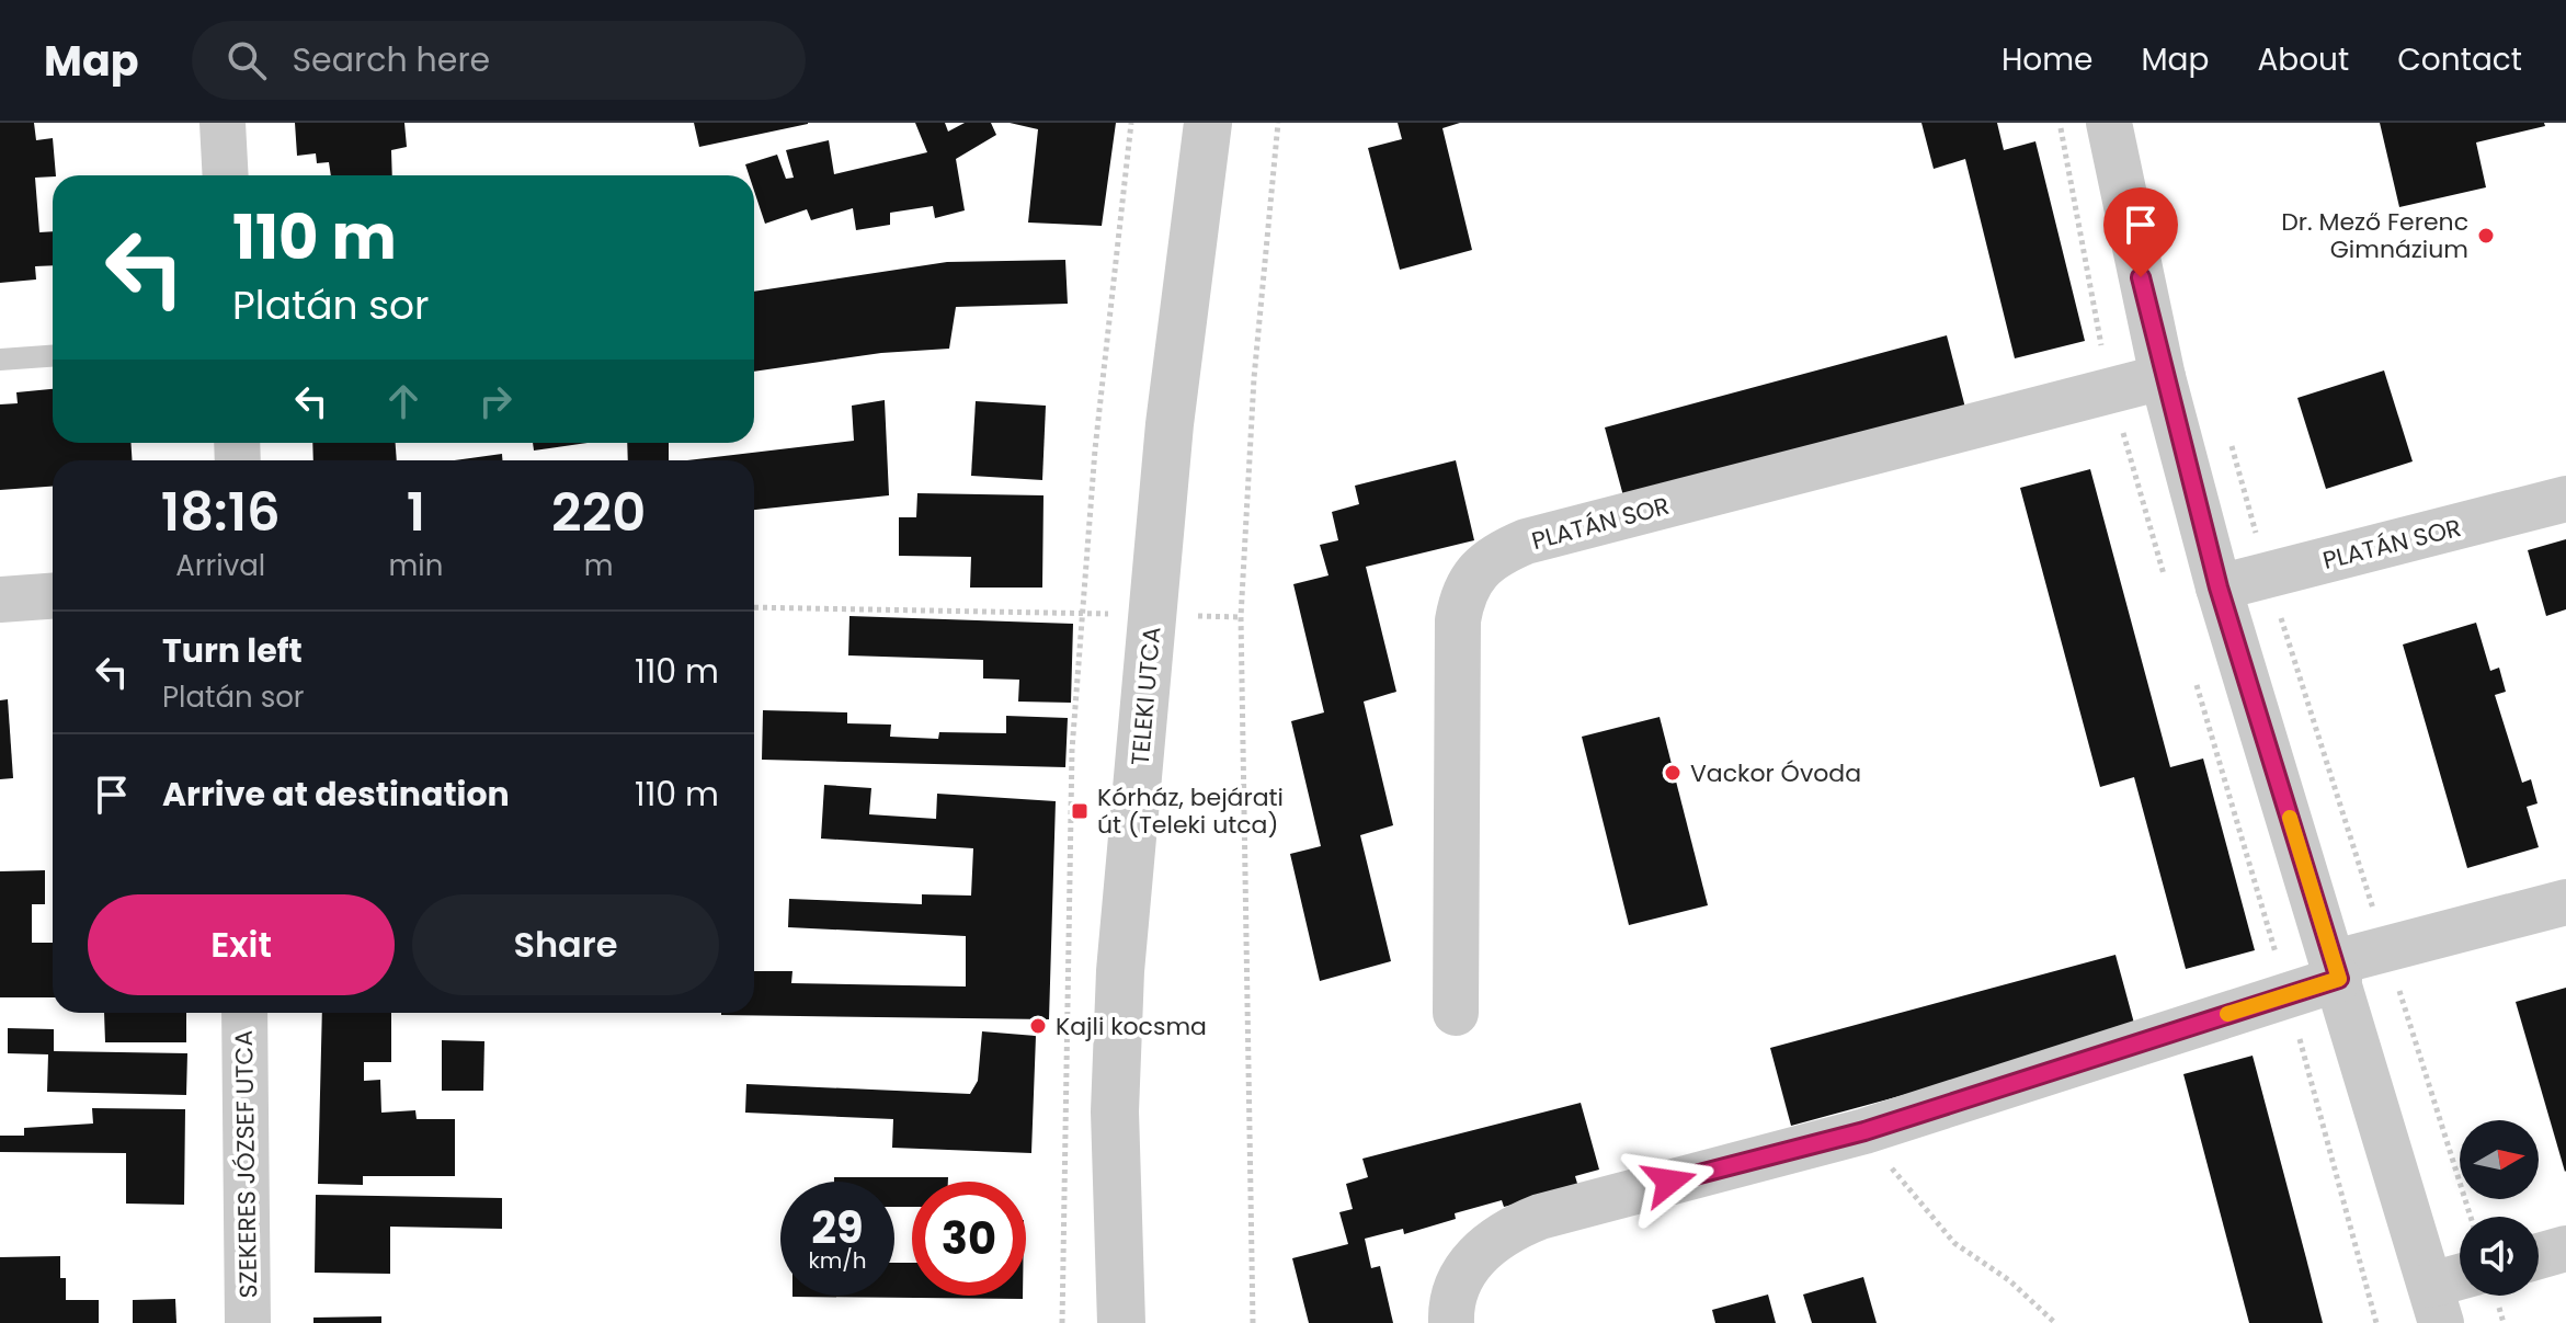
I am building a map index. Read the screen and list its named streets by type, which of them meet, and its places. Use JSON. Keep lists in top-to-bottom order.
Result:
{
  "streets": {
    "street": ["PLATÁN SOR", "TELEKI UTCA", "SZEKERES JÓZSEF UTCA"]
  },
  "places": {
    "other": ["Dr. Mező Ferenc Gimnázium", "Vackor Óvoda", "Kajli kocsma"],
    "transit": ["Kórház, bejárati út (Teleki utca)"]
  },
  "north": "right",
  "page": {
    "header": "Map",
    "search": "Search here",
    "nav": [
      "Home",
      "Map",
      "About",
      "Contact"
    ],
    "turn": ["110 m", "Platán sor"],
    "eta": [
      "18:16",
      "Arrival",
      "1",
      "min",
      "220",
      "m"
    ],
    "list": [
      {
        "name": "Turn left",
        "note": "Platán sor",
        "value": "110 m"
      },
      {
        "name": "Arrive at destination",
        "value": "110 m"
      }
    ],
    "buttons": ["Exit", "Share"],
    "speed": "29 km/h",
    "limit": "30"
  }
}
